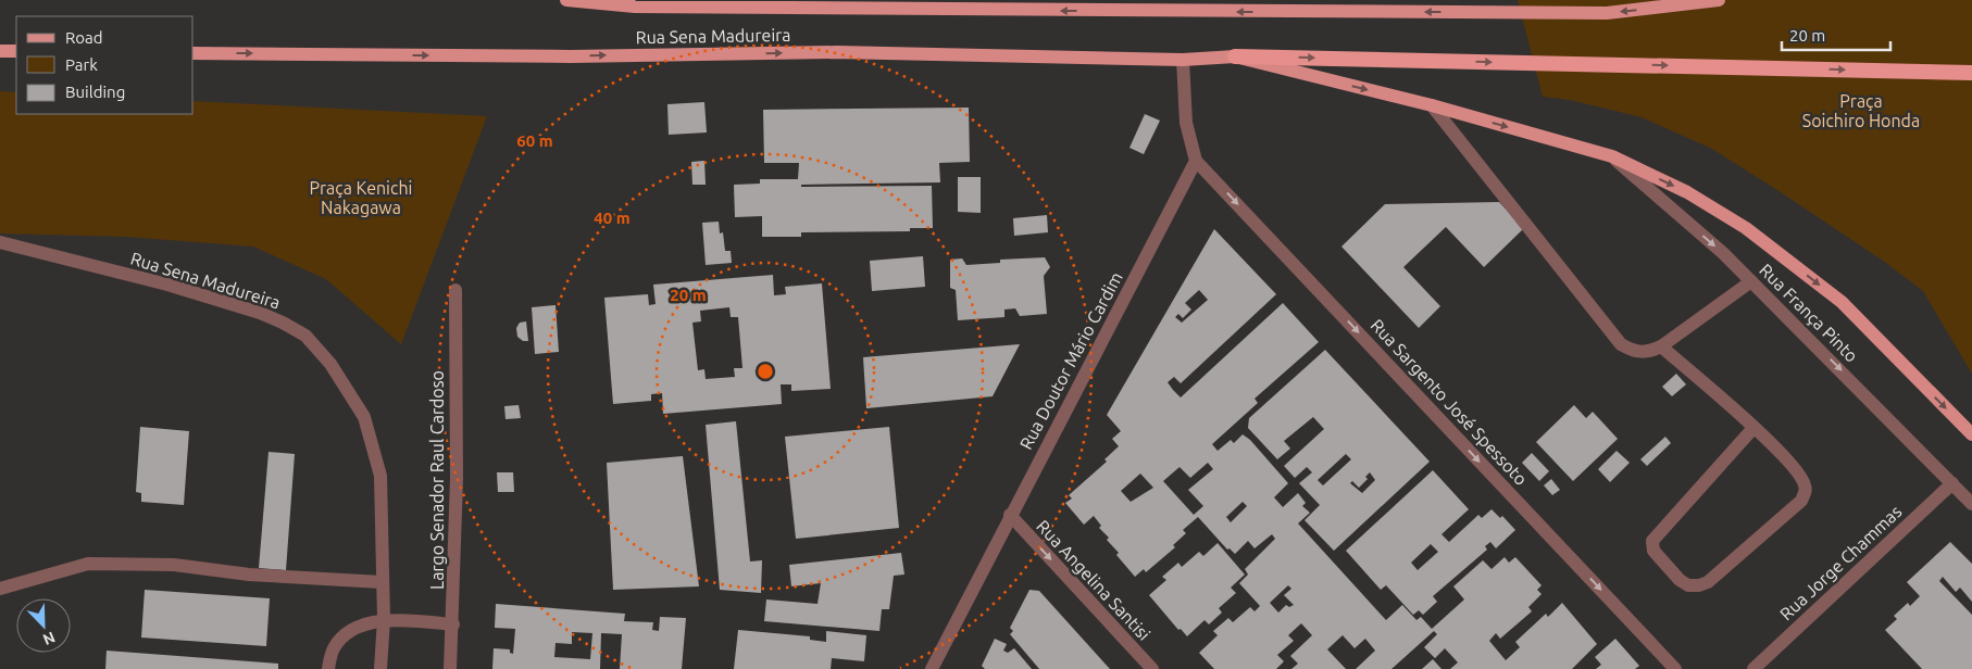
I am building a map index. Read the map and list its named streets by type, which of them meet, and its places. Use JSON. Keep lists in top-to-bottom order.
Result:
{
  "streets": {
    "main road": ["Rua Sena Madureira"],
    "street": [
      "Rua França Pinto",
      "Rua Doutor Mário Cardim",
      "Rua Sargento José Spessoto",
      "Largo Senador Raul Cardoso",
      "Rua Jorge Chammas",
      "Rua Angelina Santisi"
    ]
  },
  "crossings": [
    ["Rua Sena Madureira", "Rua França Pinto"],
    ["Rua França Pinto", "Rua Jorge Chammas"],
    ["Rua Doutor Mário Cardim", "Rua Sargento José Spessoto"],
    ["Rua Doutor Mário Cardim", "Rua Angelina Santisi"]
  ],
  "one_way": ["Rua Sargento José Spessoto", "Rua Angelina Santisi"],
  "parks": ["Praça Soichiro Honda", "Praça Kenichi Nakagawa"],
  "legend": ["Road", "Park", "Building"],
  "scale_bar": "20 m",
  "north": "bottom right",
  "rings": ["60 m", "40 m", "20 m"]
}
